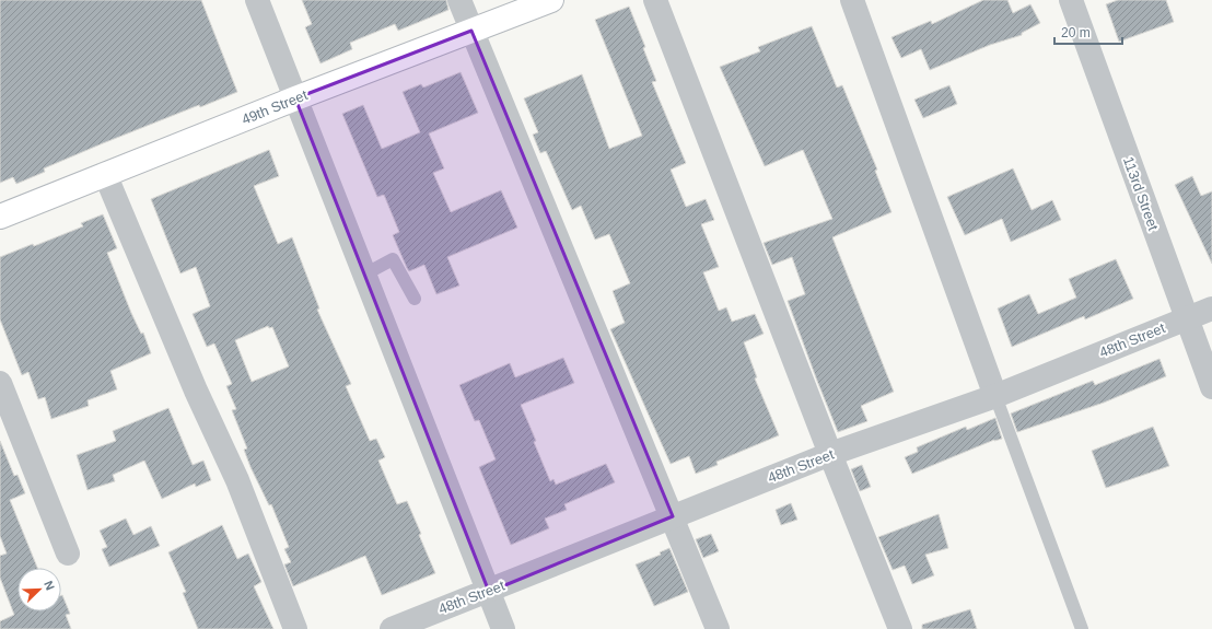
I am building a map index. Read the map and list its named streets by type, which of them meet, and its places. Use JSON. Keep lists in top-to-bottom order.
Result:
{
  "streets": {
    "main road": ["49th Street"],
    "street": ["113rd Street", "48th Street"]
  },
  "crossings": [
    ["113rd Street", "48th Street"]
  ],
  "scale_bar": "20 m",
  "north": "top right"
}
